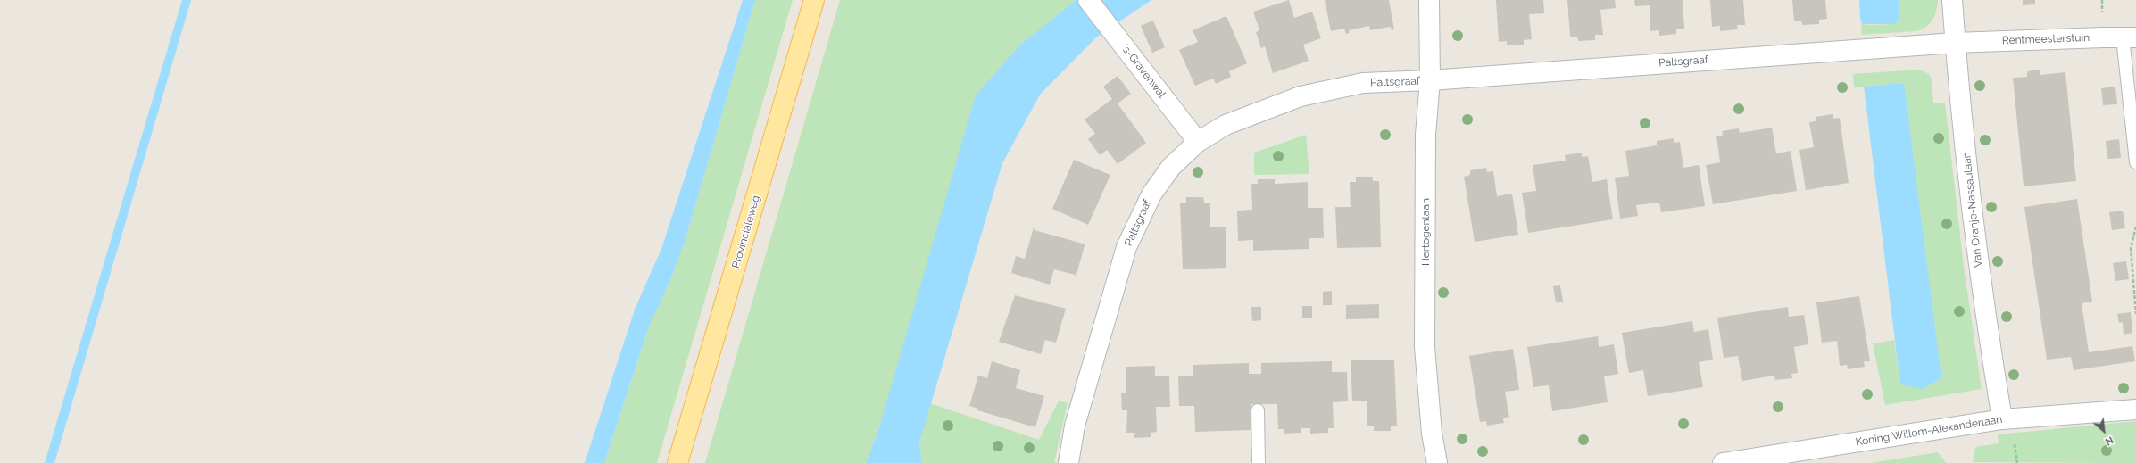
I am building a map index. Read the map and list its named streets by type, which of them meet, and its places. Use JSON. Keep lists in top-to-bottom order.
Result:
{
  "streets": {
    "main road": ["Provincialeweg"],
    "street": [
      "Rentmeesterstuin",
      "Paltsgraaf",
      "'s-Gravenwal",
      "Van Oranje-Nassaulaan",
      "Hertogenlaan",
      "Koning Willem-Alexanderlaan"
    ]
  },
  "crossings": [
    ["Rentmeesterstuin", "Paltsgraaf"],
    ["Rentmeesterstuin", "Van Oranje-Nassaulaan"],
    ["Paltsgraaf", "'s-Gravenwal"],
    ["Paltsgraaf", "Van Oranje-Nassaulaan"],
    ["Paltsgraaf", "Hertogenlaan"],
    ["Van Oranje-Nassaulaan", "Koning Willem-Alexanderlaan"]
  ],
  "north": "bottom right"
}
